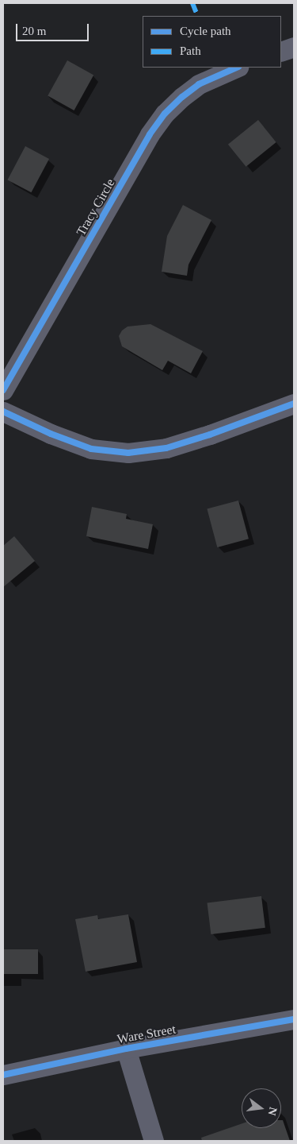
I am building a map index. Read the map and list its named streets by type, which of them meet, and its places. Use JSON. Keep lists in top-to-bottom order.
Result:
{
  "streets": {
    "street": ["Tracy Circle", "Ware Street"]
  },
  "legend": ["Cycle path", "Path"],
  "scale_bar": "20 m",
  "north": "right"
}
